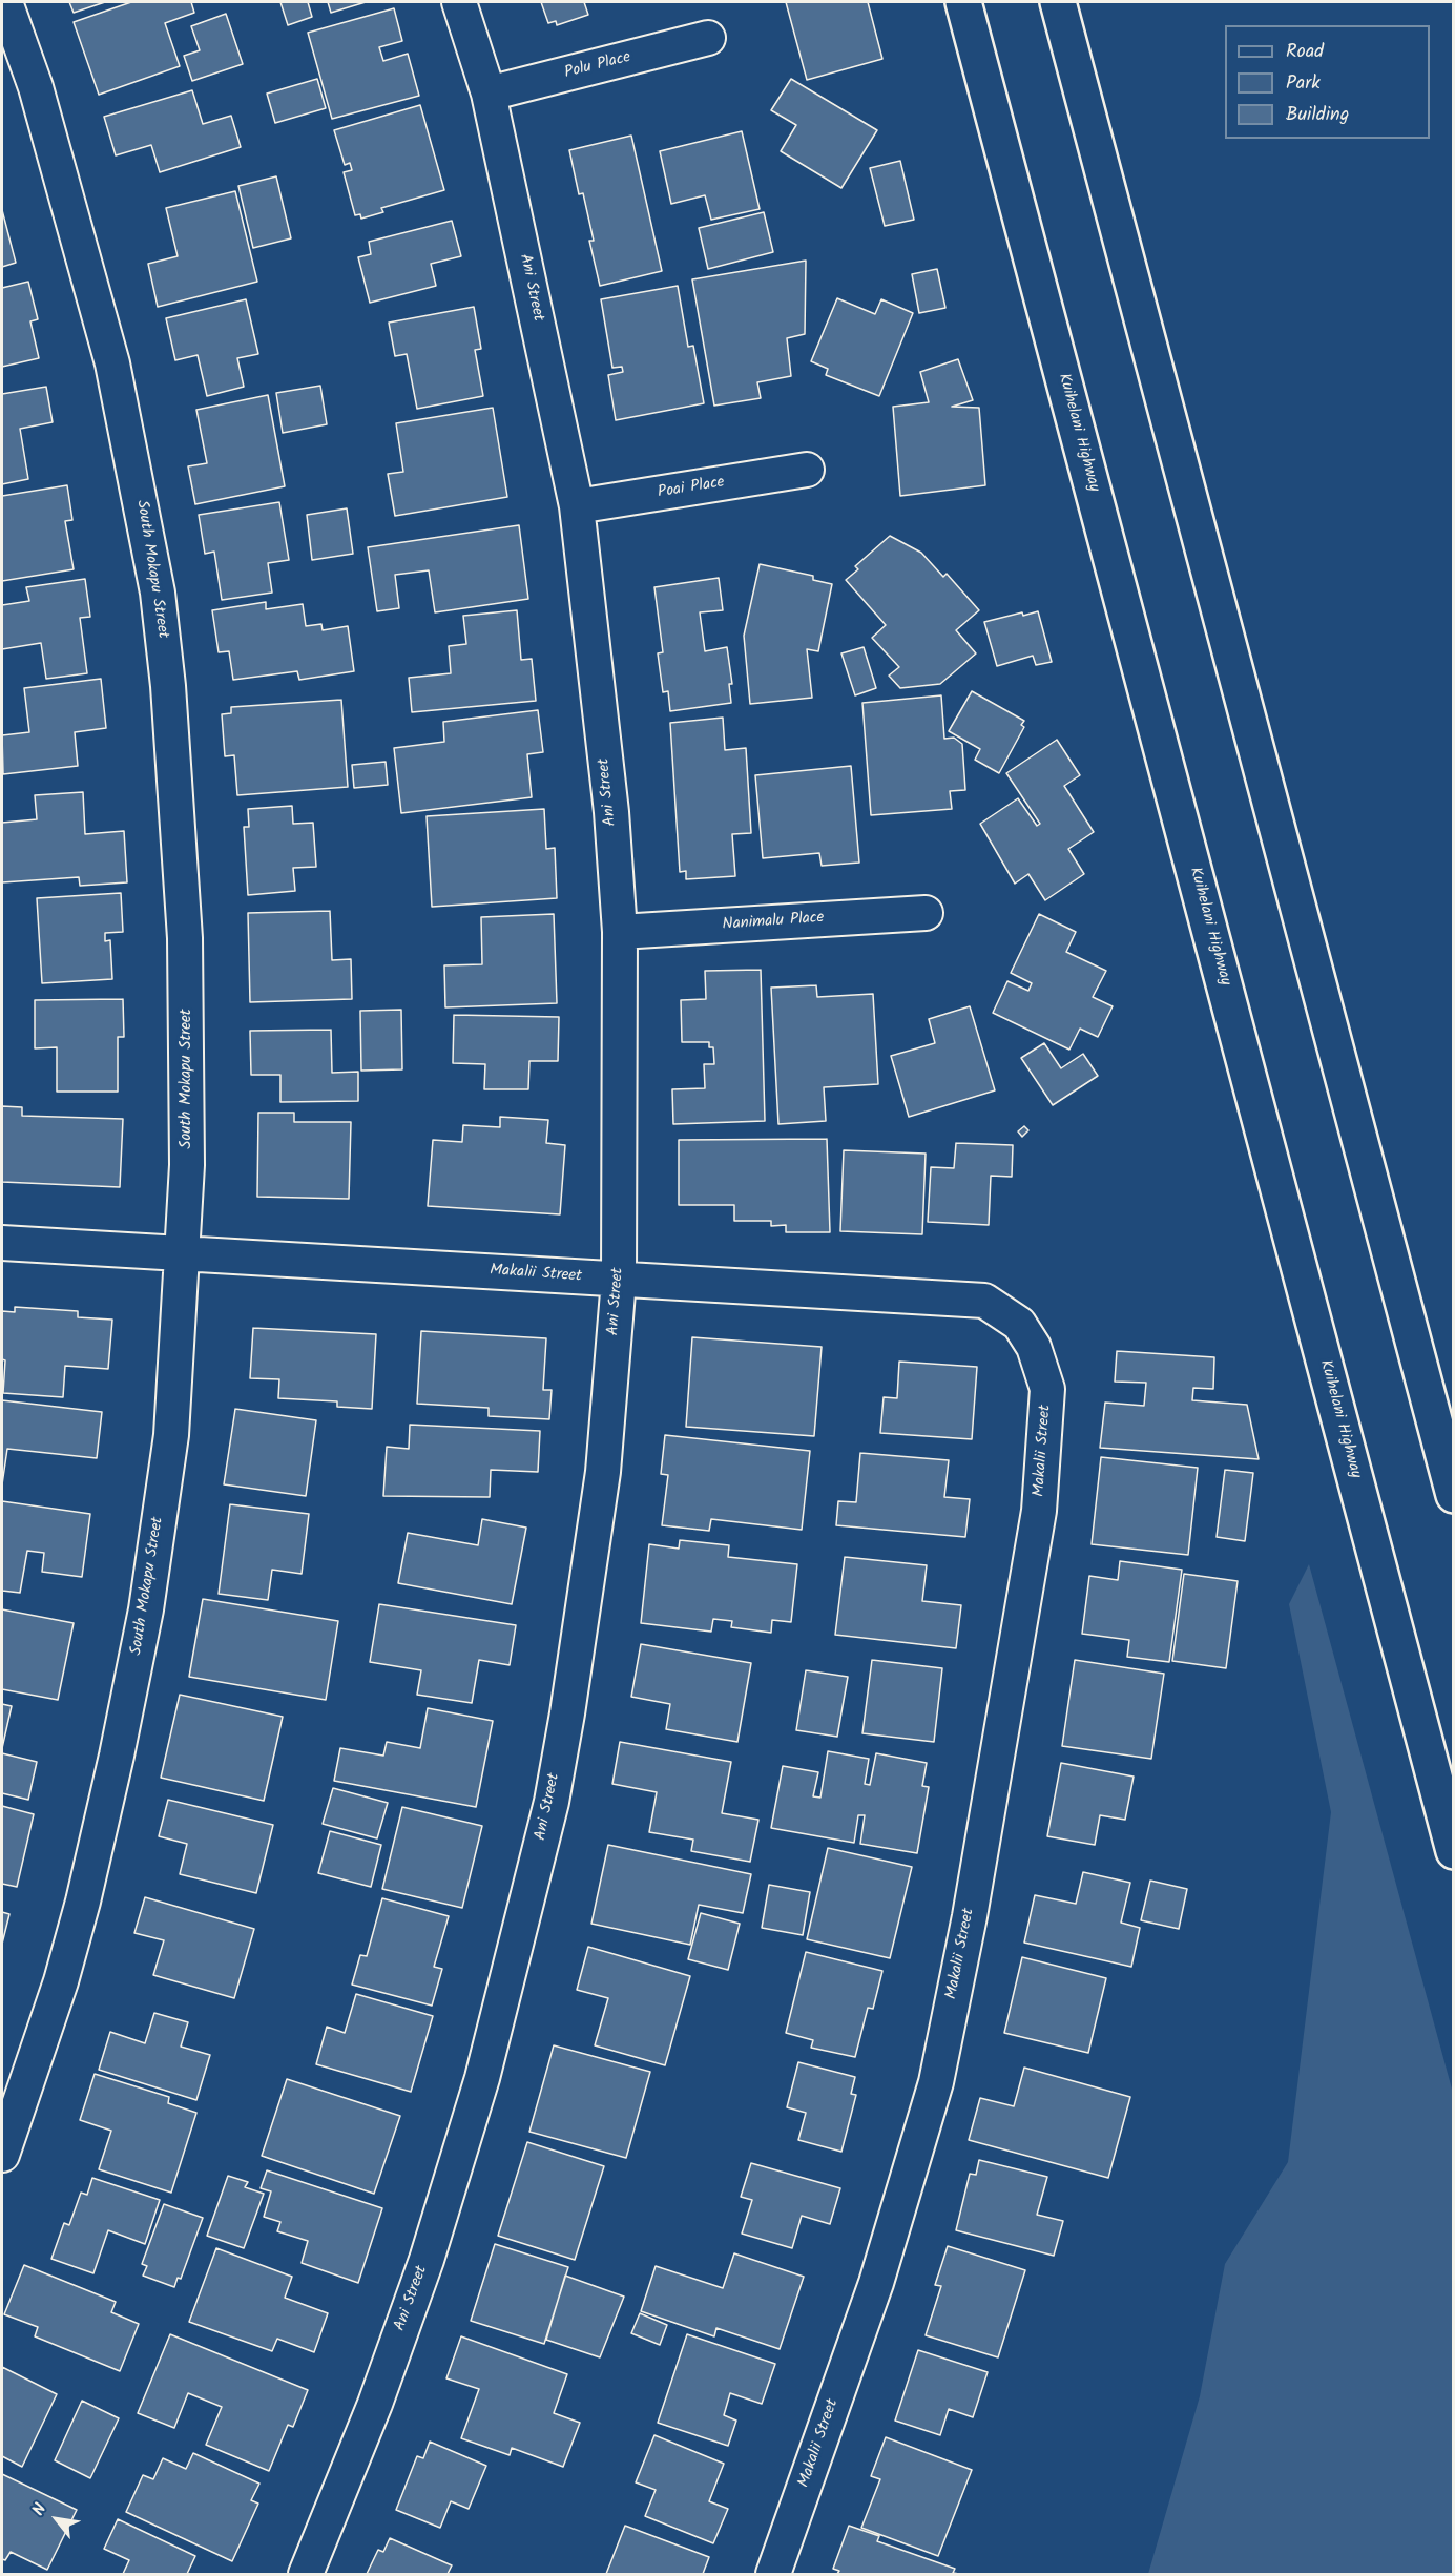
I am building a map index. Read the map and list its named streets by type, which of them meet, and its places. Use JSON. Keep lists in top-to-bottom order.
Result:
{
  "streets": {
    "main road": ["Kuihelani Highway"],
    "street": [
      "Polu Place",
      "Ani Street",
      "Poai Place",
      "South Mokapu Street",
      "Nanimalu Place",
      "Makalii Street"
    ]
  },
  "crossings": [
    ["Polu Place", "Ani Street"],
    ["Ani Street", "Poai Place"],
    ["Ani Street", "Nanimalu Place"],
    ["Ani Street", "Makalii Street"],
    ["South Mokapu Street", "Makalii Street"]
  ],
  "legend": ["Road", "Park", "Building"],
  "north": "top left"
}
